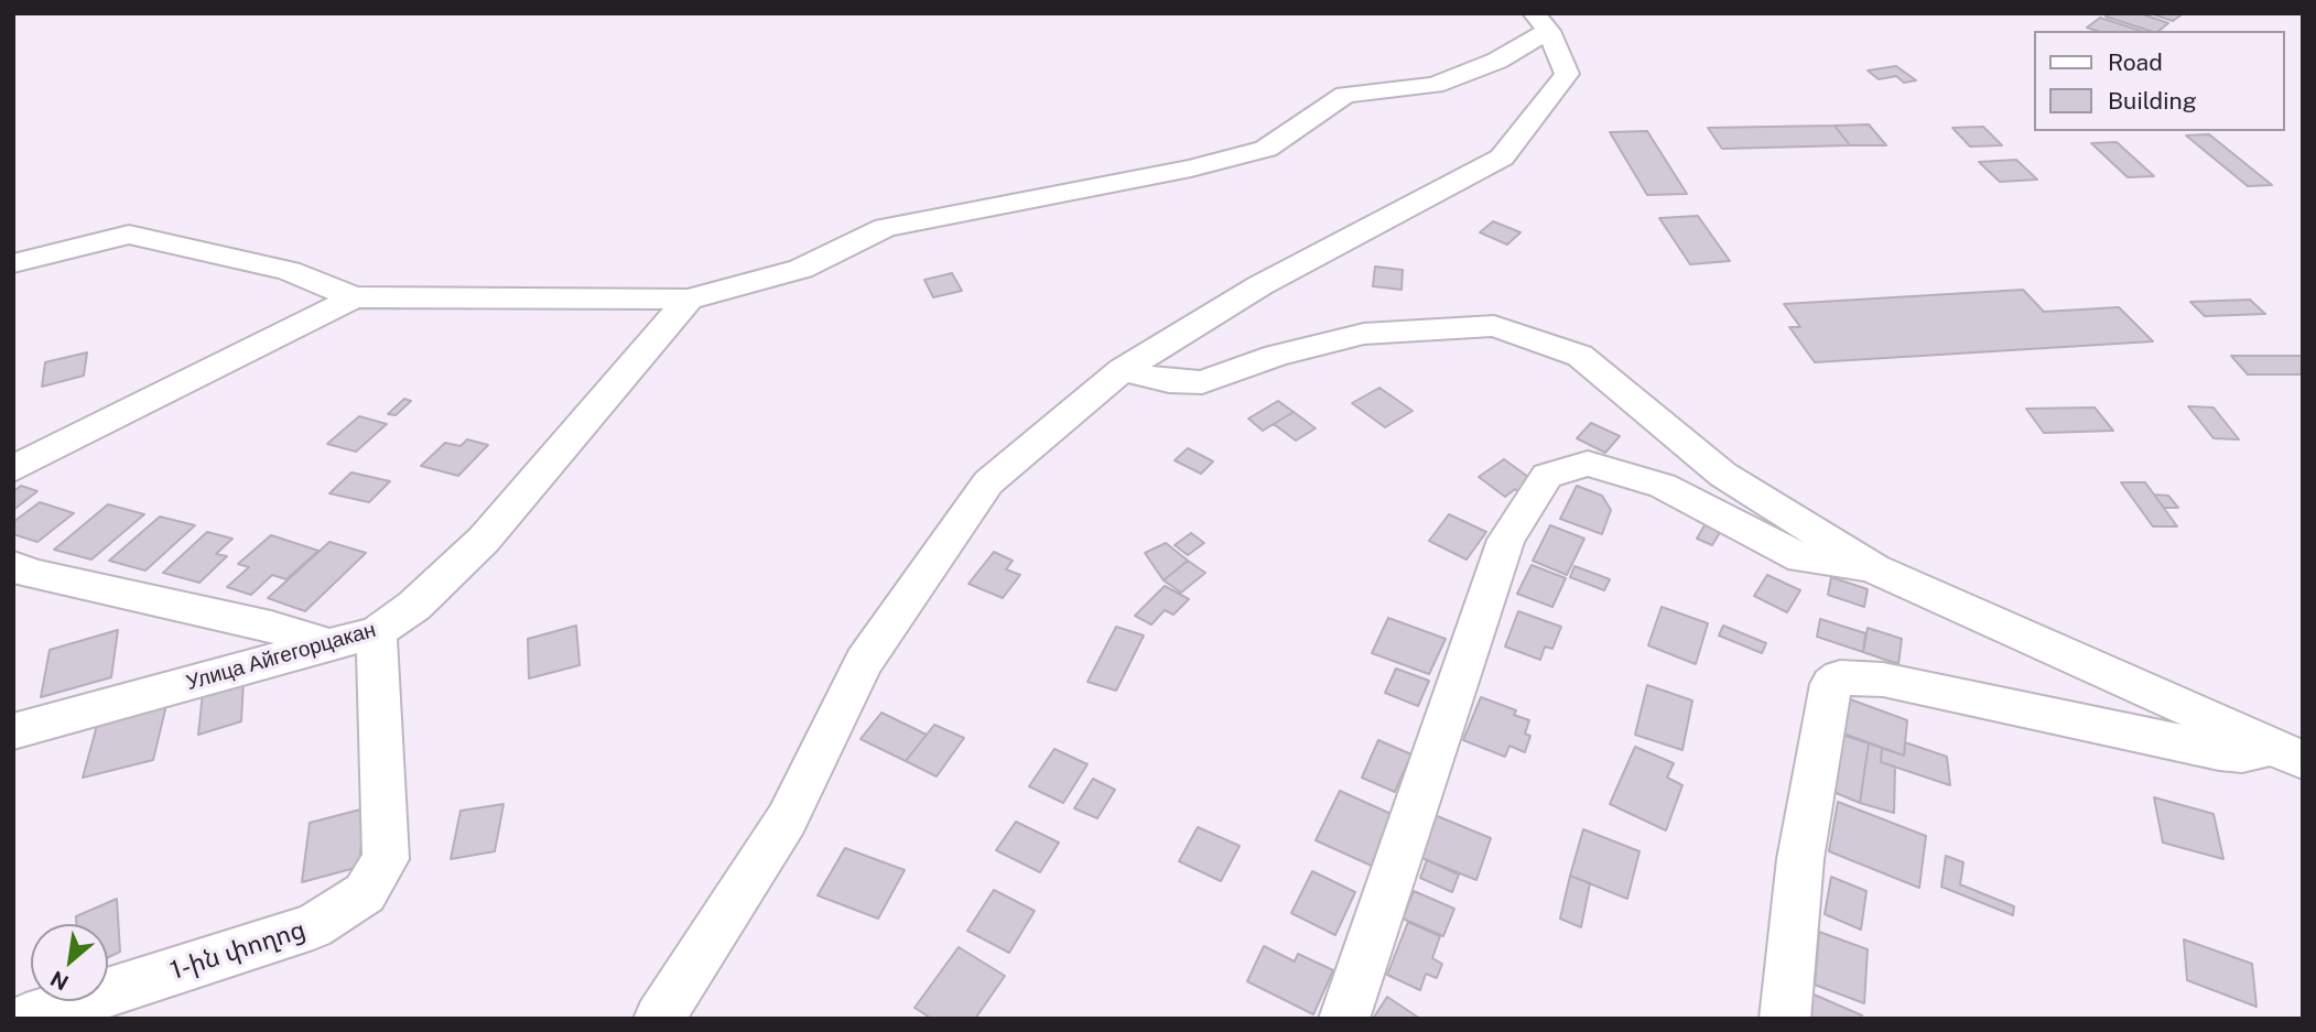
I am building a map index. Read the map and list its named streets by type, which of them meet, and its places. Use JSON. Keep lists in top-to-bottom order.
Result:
{
  "streets": {
    "street": ["Улица Айгегорцакан", "1-ին փողոց"]
  },
  "crossings": [
    ["Улица Айгегорцакан", "1-ին փողոց"]
  ],
  "legend": ["Road", "Building"],
  "north": "bottom left"
}
